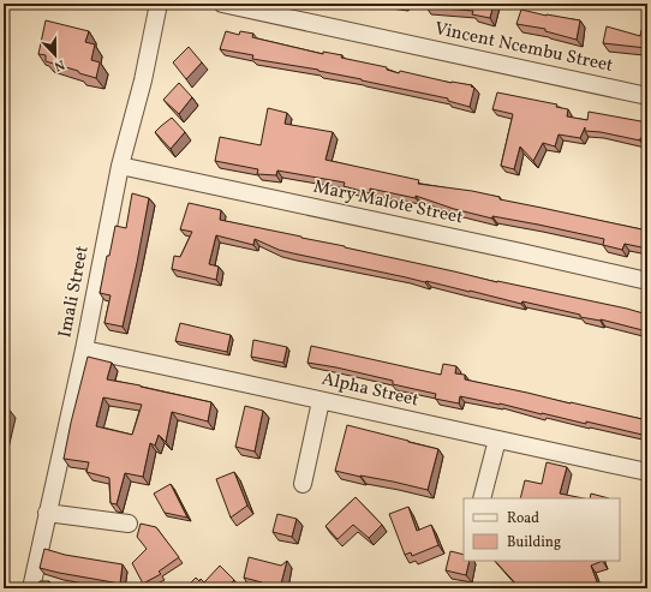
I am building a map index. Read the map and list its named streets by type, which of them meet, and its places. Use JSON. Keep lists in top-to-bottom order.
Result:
{
  "streets": {
    "street": [
      "Vincent Ncembu Street",
      "Mary Malote Street",
      "Imali Street",
      "Alpha Street"
    ]
  },
  "crossings": [
    ["Mary Malote Street", "Imali Street"],
    ["Imali Street", "Alpha Street"]
  ],
  "legend": ["Road", "Building"],
  "north": "bottom"
}
